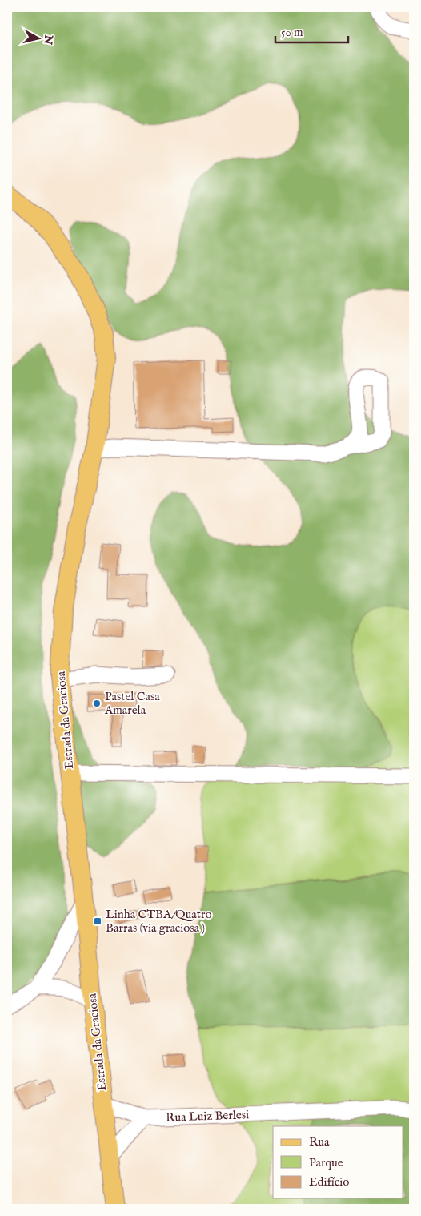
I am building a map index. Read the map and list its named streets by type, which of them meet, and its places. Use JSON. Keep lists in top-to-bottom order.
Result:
{
  "streets": {
    "main road": ["Estrada da Graciosa"],
    "street": ["Rua Luiz Berlesi"]
  },
  "crossings": [
    ["Estrada da Graciosa", "Rua Luiz Berlesi"]
  ],
  "places": {
    "other": ["Pastel Casa Amarela"],
    "transit": ["Linha CTBA/Quatro Barras (via graciosa )"]
  },
  "legend": ["Rua", "Parque", "Edifício"],
  "scale_bar": "50 m",
  "north": "right"
}
